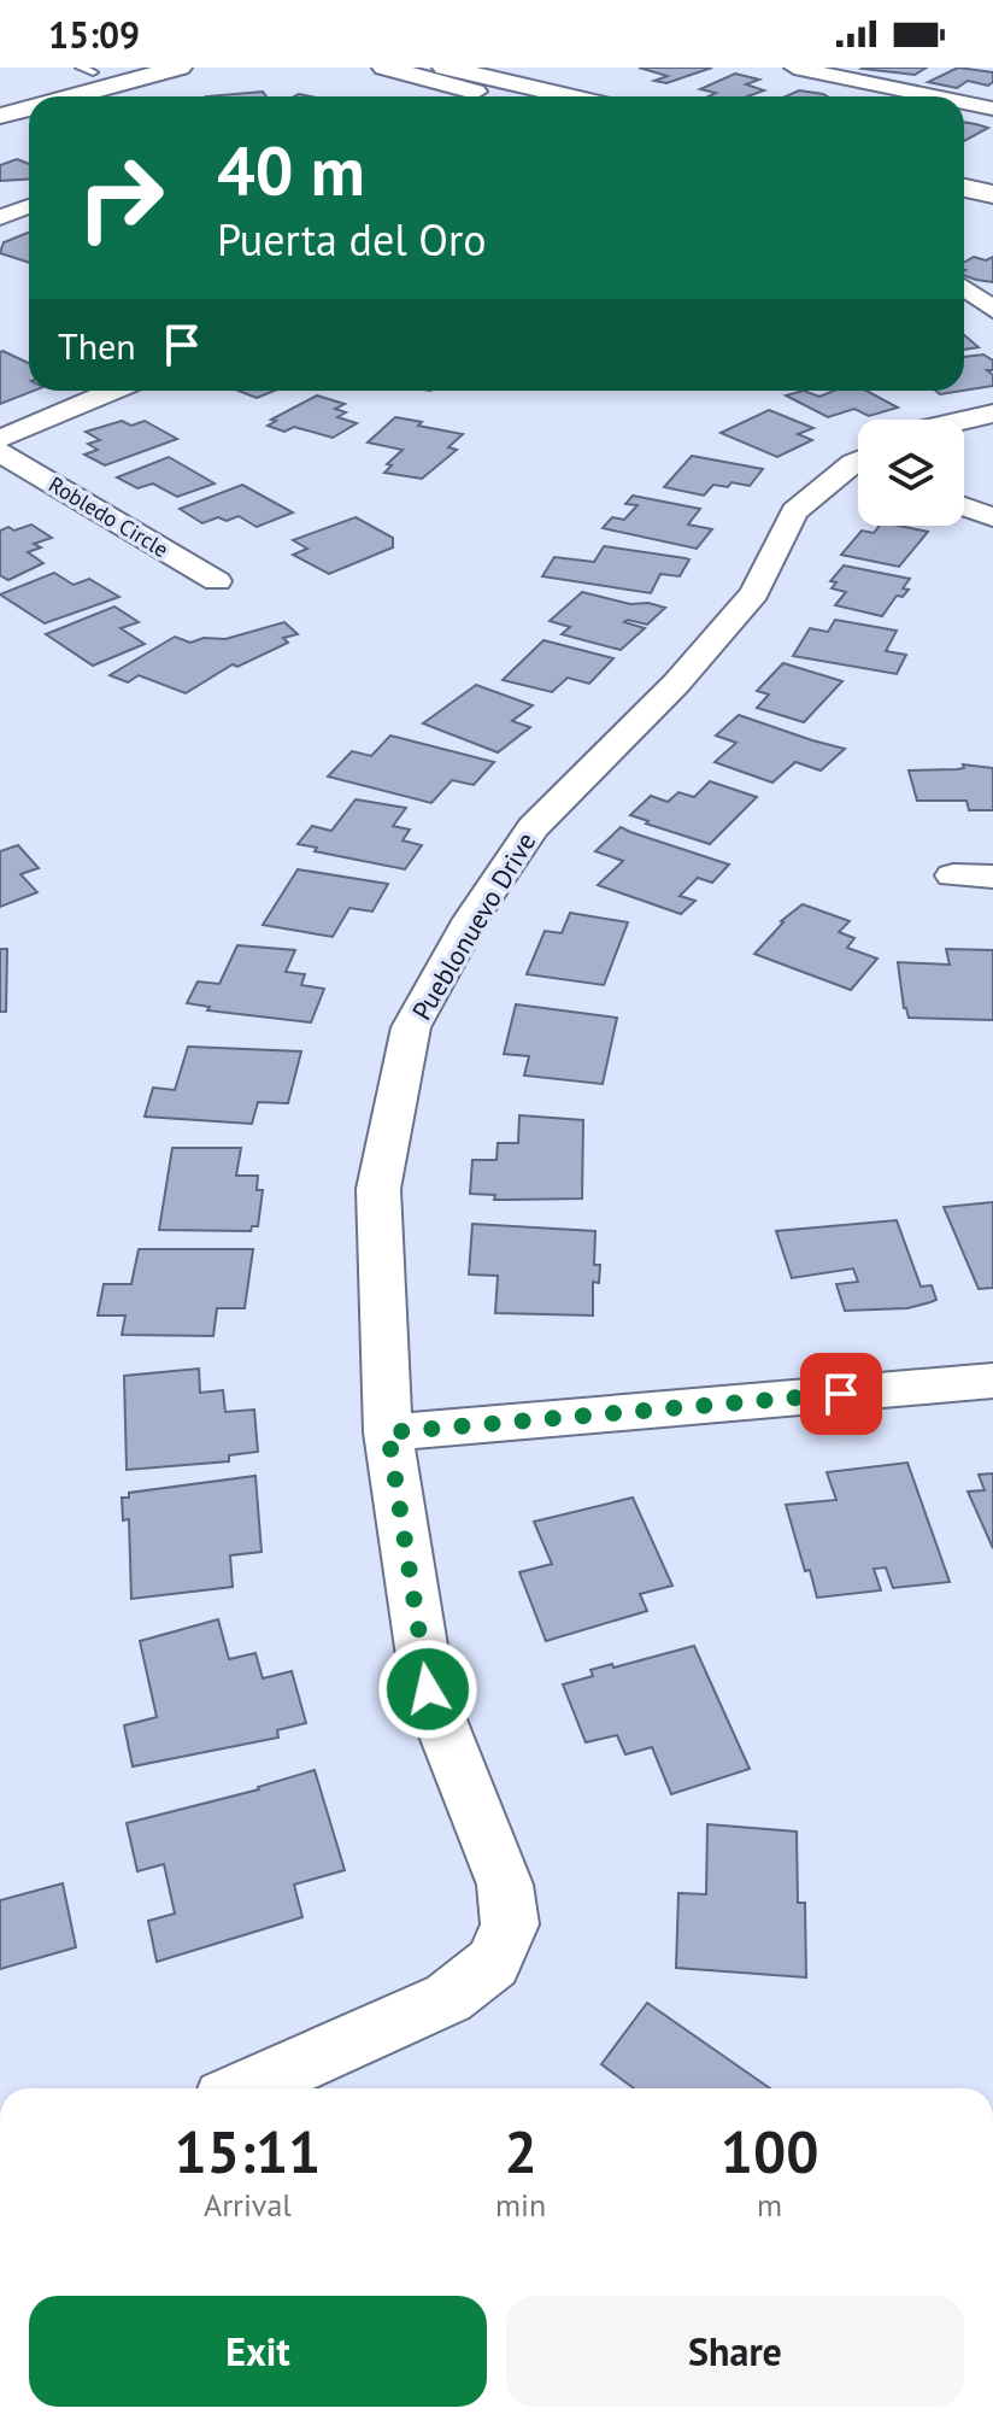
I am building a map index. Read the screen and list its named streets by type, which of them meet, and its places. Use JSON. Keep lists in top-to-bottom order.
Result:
{
  "streets": {
    "street": ["Robledo Circle", "Pueblonuevo Drive"]
  },
  "page": {
    "status": "15:09",
    "turn": ["40 m", "Puerta del Oro"],
    "then": "Then",
    "eta": [
      "15:11",
      "Arrival",
      "2",
      "min",
      "100",
      "m"
    ],
    "buttons": ["Exit", "Share"]
  }
}
